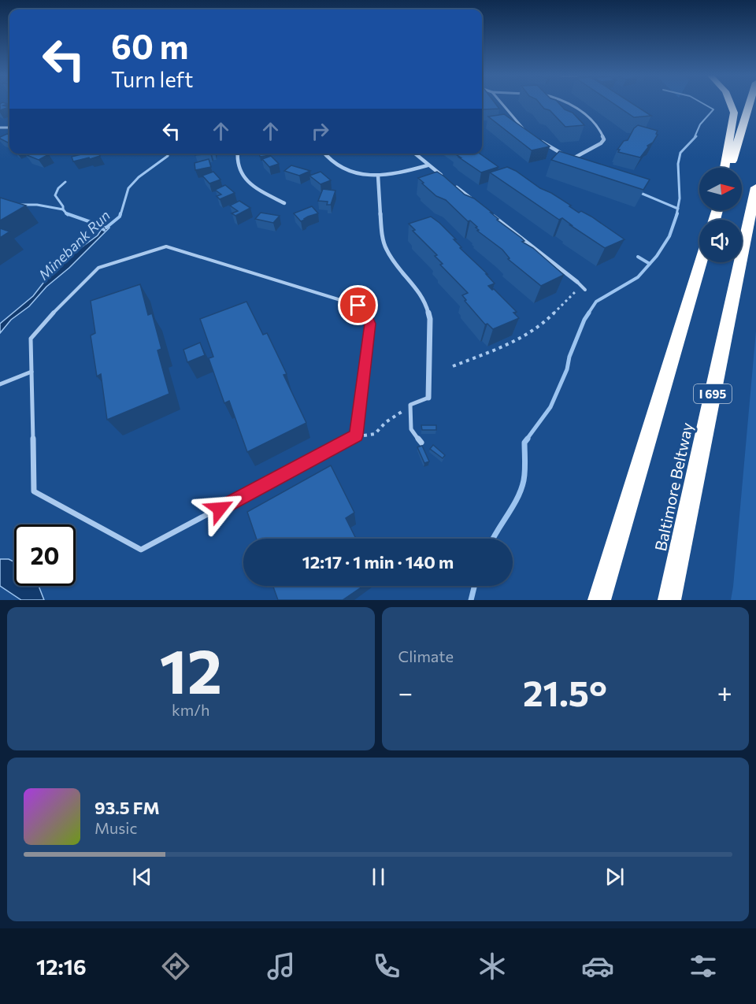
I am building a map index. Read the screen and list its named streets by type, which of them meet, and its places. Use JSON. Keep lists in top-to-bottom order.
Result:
{
  "streets": {
    "highway": ["I 695", "Baltimore Beltway"]
  },
  "water": ["Minebank Run"],
  "north": "right",
  "page": {
    "turn": ["60 m", "Turn left"],
    "limit": "20",
    "trip": "12:17 · 1 min · 140 m",
    "tile": [
      ["12", "km/h"],
      "Climate"
    ],
    "heat": ["−", "21.5°", "+"],
    "song": ["93.5 FM", "Music"],
    "tabs": "12:16"
  }
}
